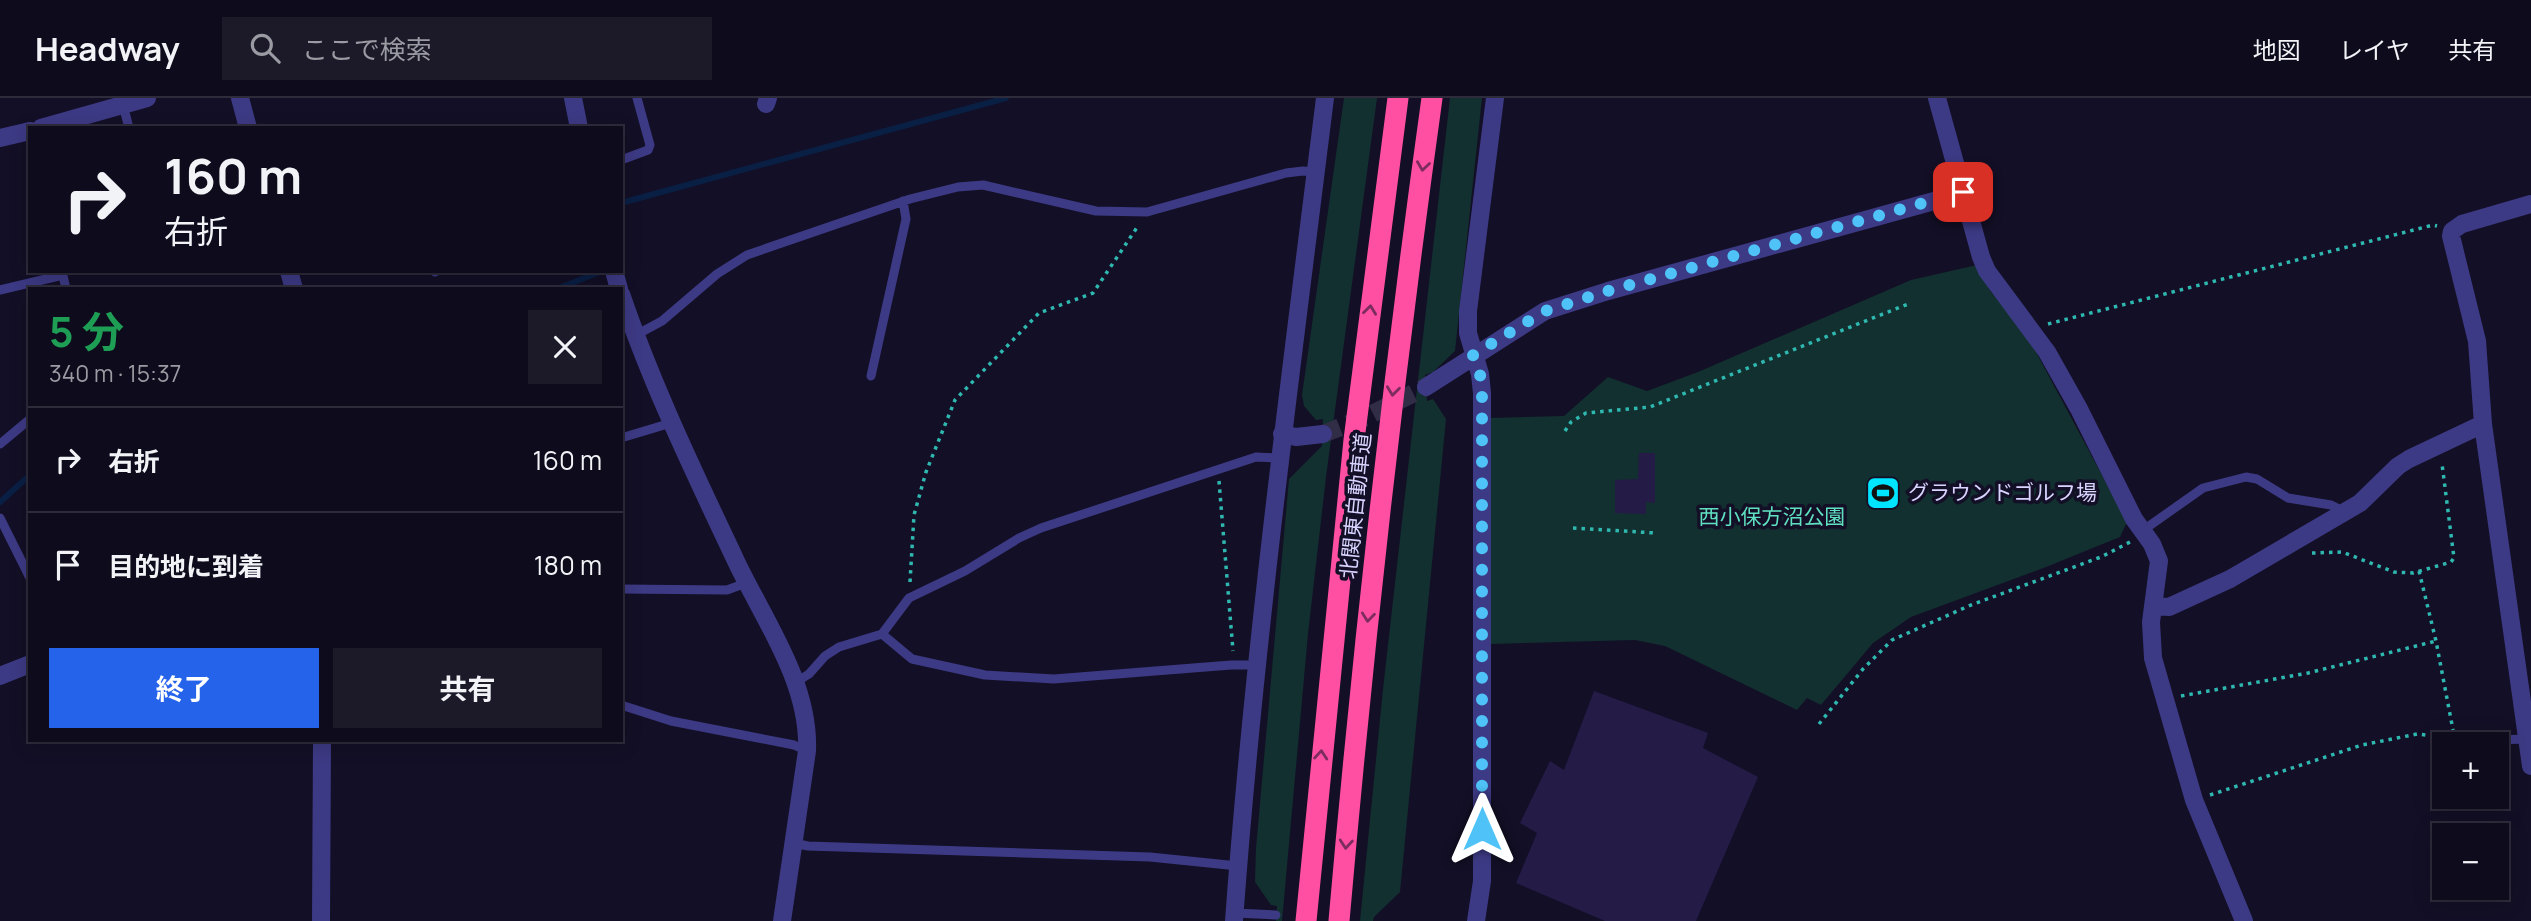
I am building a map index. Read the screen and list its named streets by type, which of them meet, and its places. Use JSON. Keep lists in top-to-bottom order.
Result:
{
  "streets": {
    "highway": ["北関東自動車道"]
  },
  "parks": ["西小保方沼公園"],
  "places": {
    "sports": ["グラウンドゴルフ場"]
  },
  "page": {
    "header": "Headway",
    "search": "ここで検索",
    "nav": ["地図", "レイヤ", "共有"],
    "turn": ["160 m", "右折"],
    "heading": ["5 分", "340 m · 15:37"],
    "list": [
      {
        "name": "右折",
        "value": "160 m"
      },
      {
        "name": "目的地に到着",
        "value": "180 m"
      }
    ],
    "buttons": ["終了", "共有"],
    "map_buttons": ["+", "−"]
  }
}
